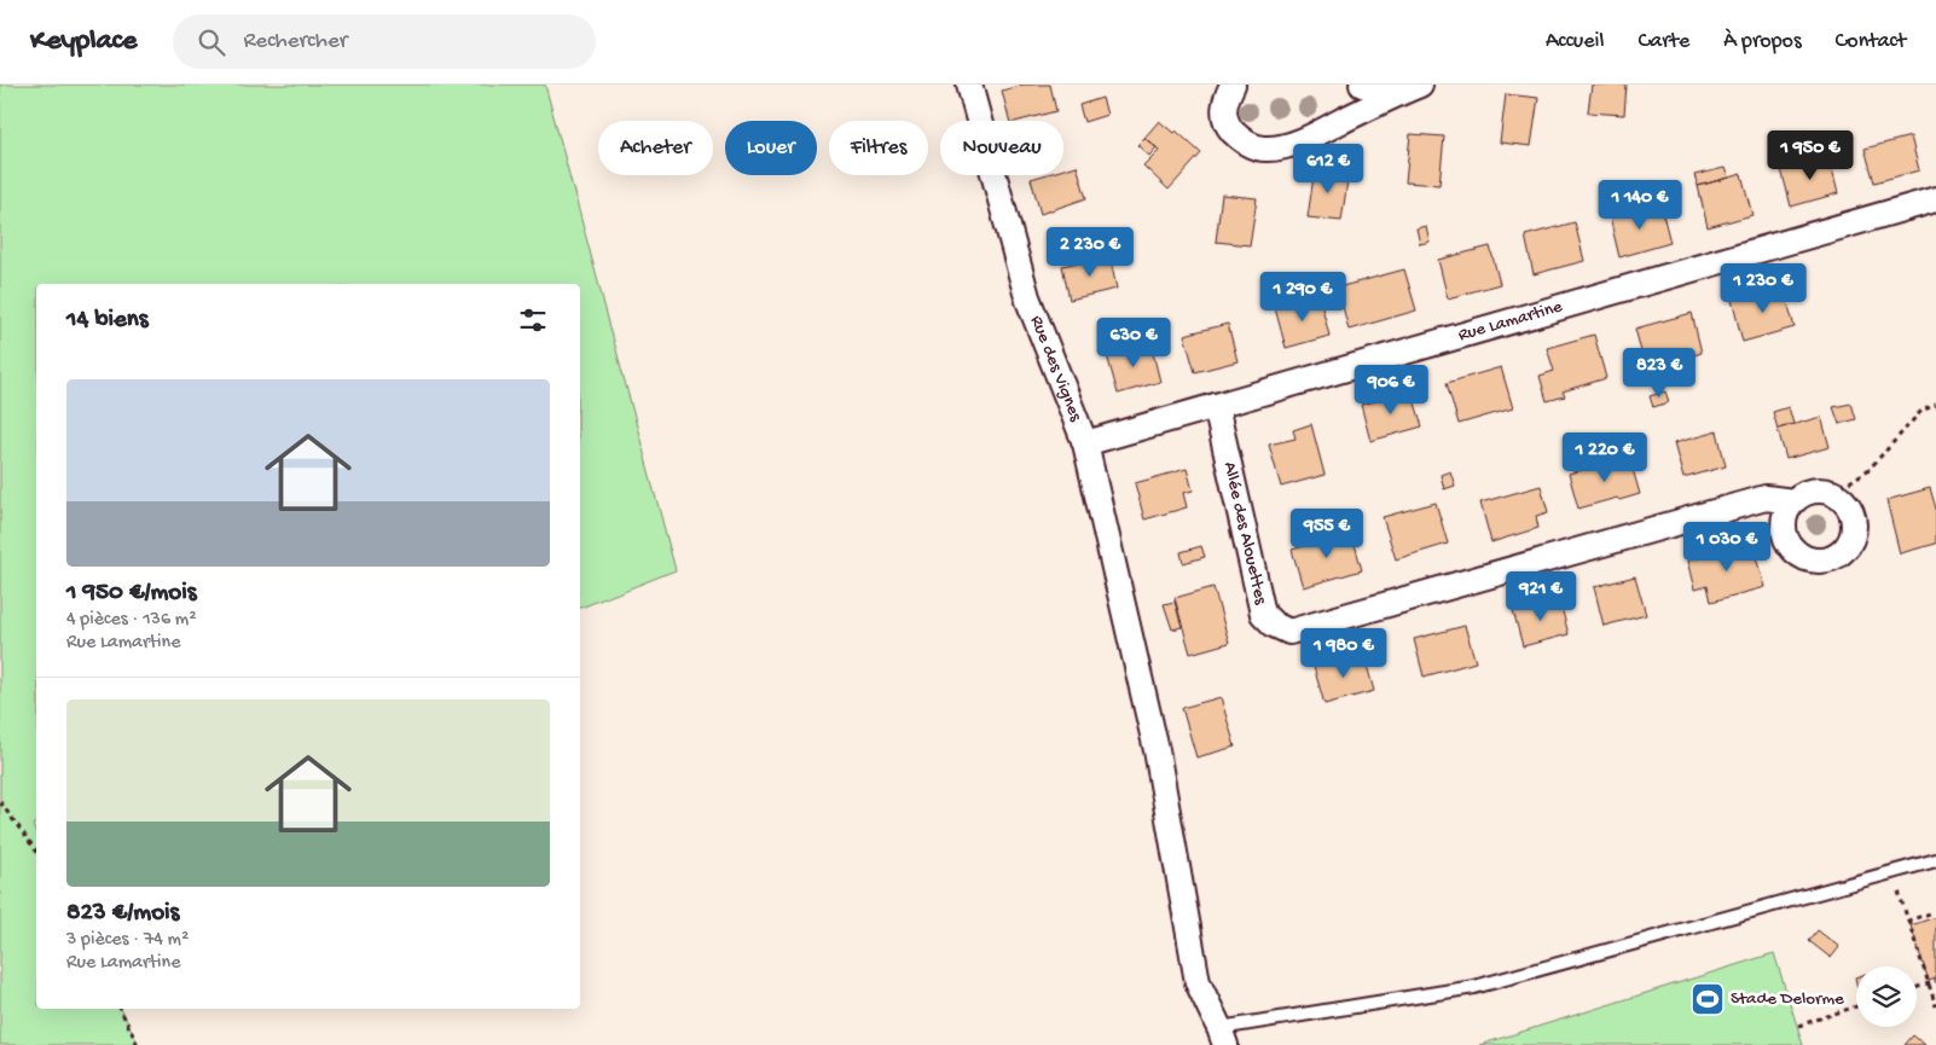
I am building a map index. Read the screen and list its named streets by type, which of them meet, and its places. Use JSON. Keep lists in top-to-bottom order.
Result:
{
  "streets": {
    "street": ["Rue Lamartine", "Rue des Vignes", "Allée des Alouettes"]
  },
  "crossings": [
    ["Rue Lamartine", "Rue des Vignes"],
    ["Rue Lamartine", "Allée des Alouettes"]
  ],
  "places": {
    "sports": ["Stade Delorme"]
  },
  "page": {
    "header": "Keyplace",
    "search": "Rechercher",
    "nav": [
      "Accueil",
      "Carte",
      "À propos",
      "Contact"
    ],
    "chip": [
      "Acheter",
      "Louer",
      "Filtres",
      "Nouveau"
    ],
    "price": [
      "1 950 €",
      "612 €",
      "1 140 €",
      "2 230 €",
      "1 230 €",
      "1 290 €",
      "630 €",
      "823 €",
      "906 €",
      "1 220 €",
      "955 €",
      "1 030 €",
      "921 €",
      "1 980 €"
    ],
    "heading": "14 biens",
    "list": [
      {
        "name": "1 950 €/mois",
        "note": "4 pièces · 136 m² · Rue Lamartine"
      },
      {
        "name": "823 €/mois",
        "note": "3 pièces · 74 m² · Rue Lamartine"
      }
    ]
  }
}
